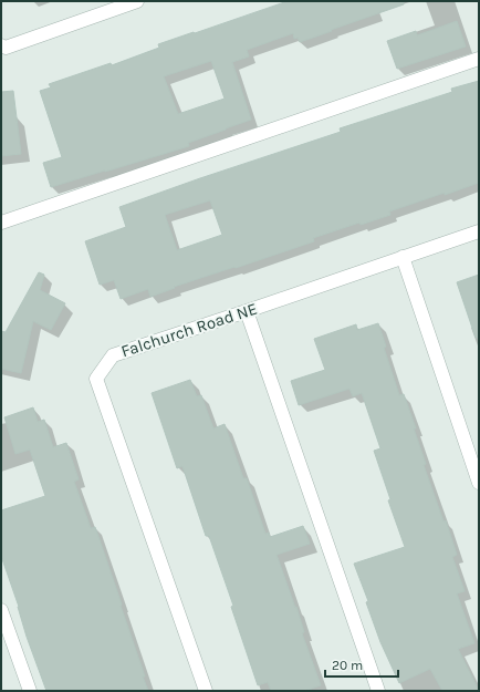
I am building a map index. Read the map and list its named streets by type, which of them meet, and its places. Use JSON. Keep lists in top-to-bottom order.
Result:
{
  "streets": {
    "street": ["Falchurch Road NE"]
  },
  "scale_bar": "20 m"
}
